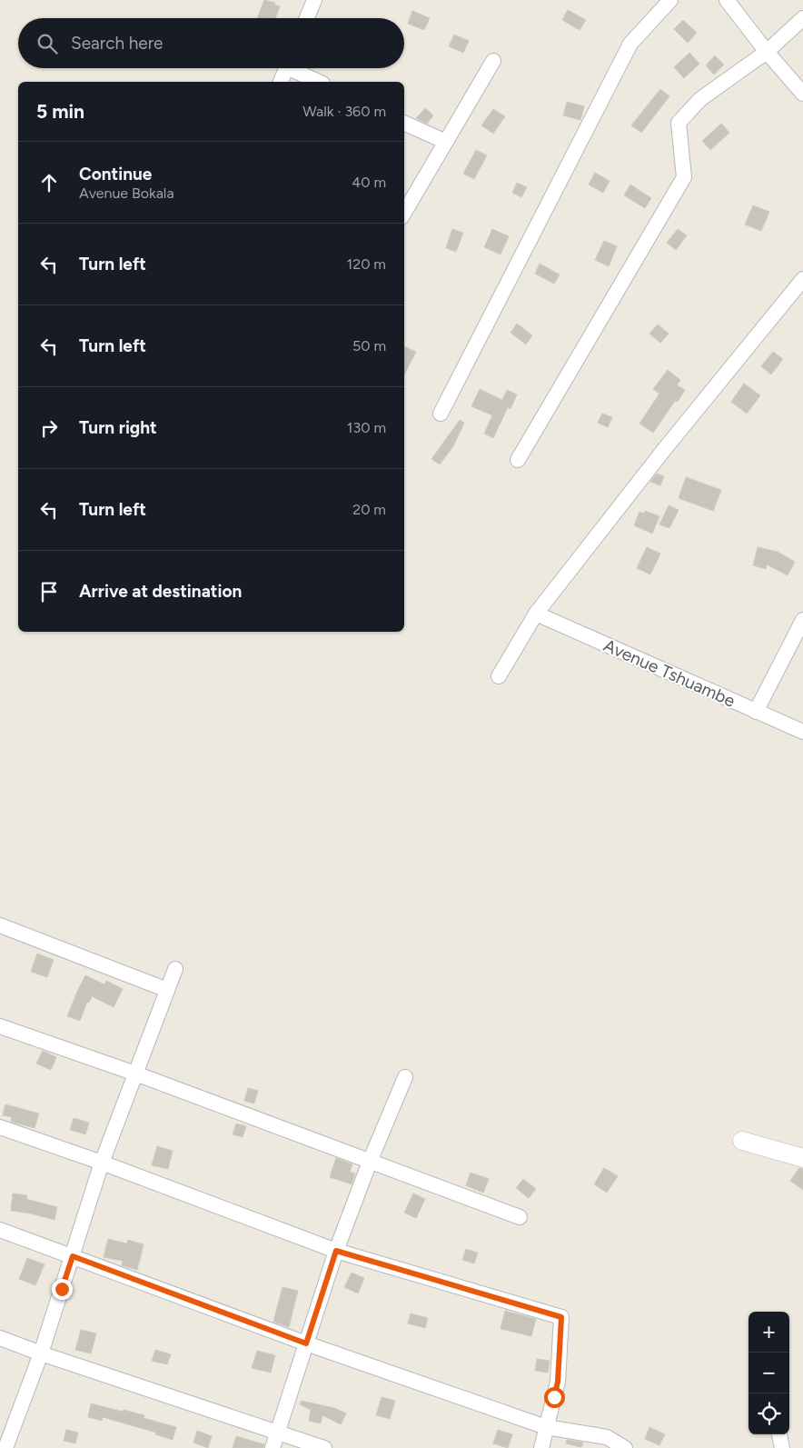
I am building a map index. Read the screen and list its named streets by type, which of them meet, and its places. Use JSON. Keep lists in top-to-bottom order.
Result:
{
  "streets": {
    "street": ["Avenue Tshuambe"]
  },
  "page": {
    "search": "Search here",
    "heading": ["5 min", "Walk · 360 m"],
    "list": [
      ["Continue", "Avenue Bokala", "40 m"],
      ["Turn left", "120 m"],
      ["Turn left", "50 m"],
      ["Turn right", "130 m"],
      ["Turn left", "20 m"],
      "Arrive at destination"
    ],
    "map_buttons": ["+", "−"]
  }
}
